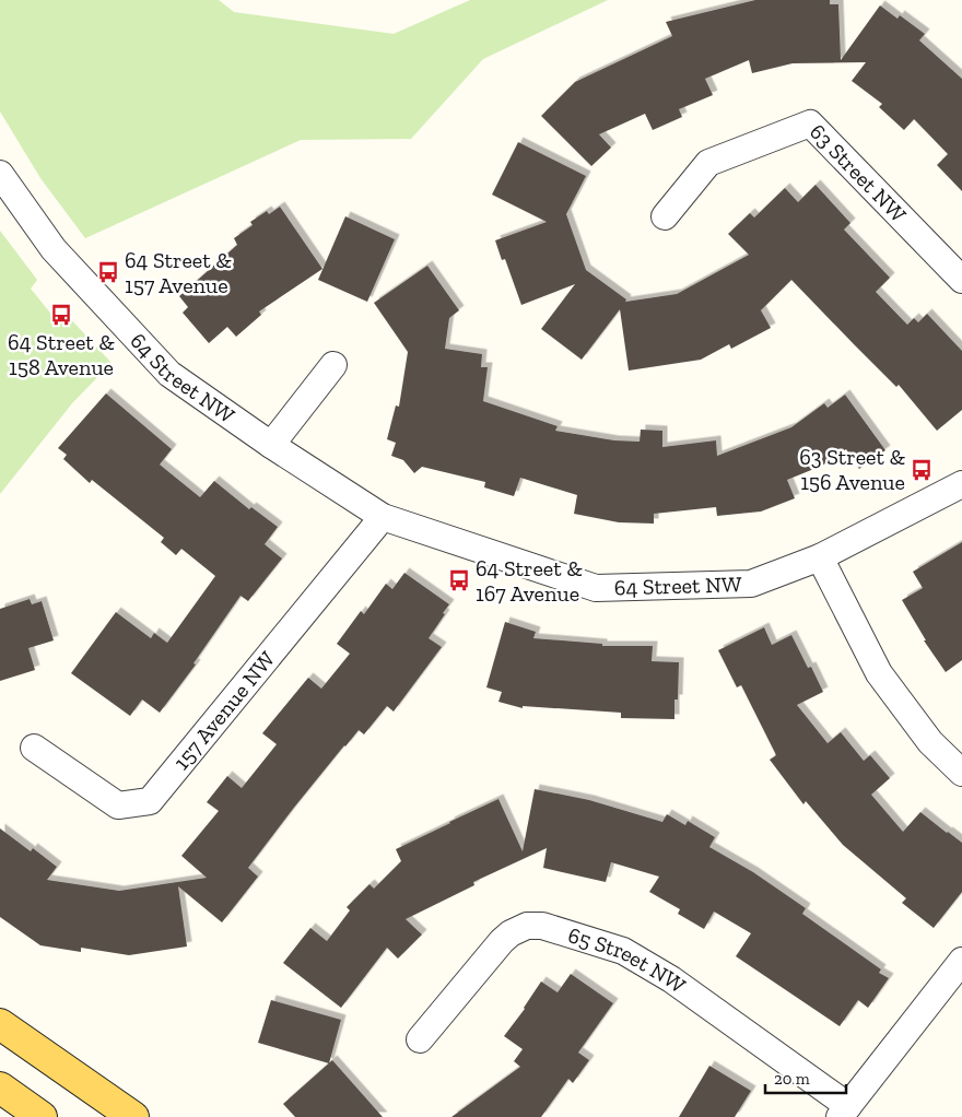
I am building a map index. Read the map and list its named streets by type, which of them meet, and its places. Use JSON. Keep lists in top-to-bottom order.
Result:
{
  "streets": {
    "street": [
      "63 Street NW",
      "64 Street NW",
      "157 Avenue NW",
      "65 Street NW"
    ]
  },
  "crossings": [
    ["64 Street NW", "157 Avenue NW"]
  ],
  "places": {
    "bus stop": [
      "64 Street & 157 Avenue",
      "64 Street & 158 Avenue",
      "63 Street & 156 Avenue",
      "64 Street & 167 Avenue"
    ]
  },
  "scale_bar": "20 m"
}
